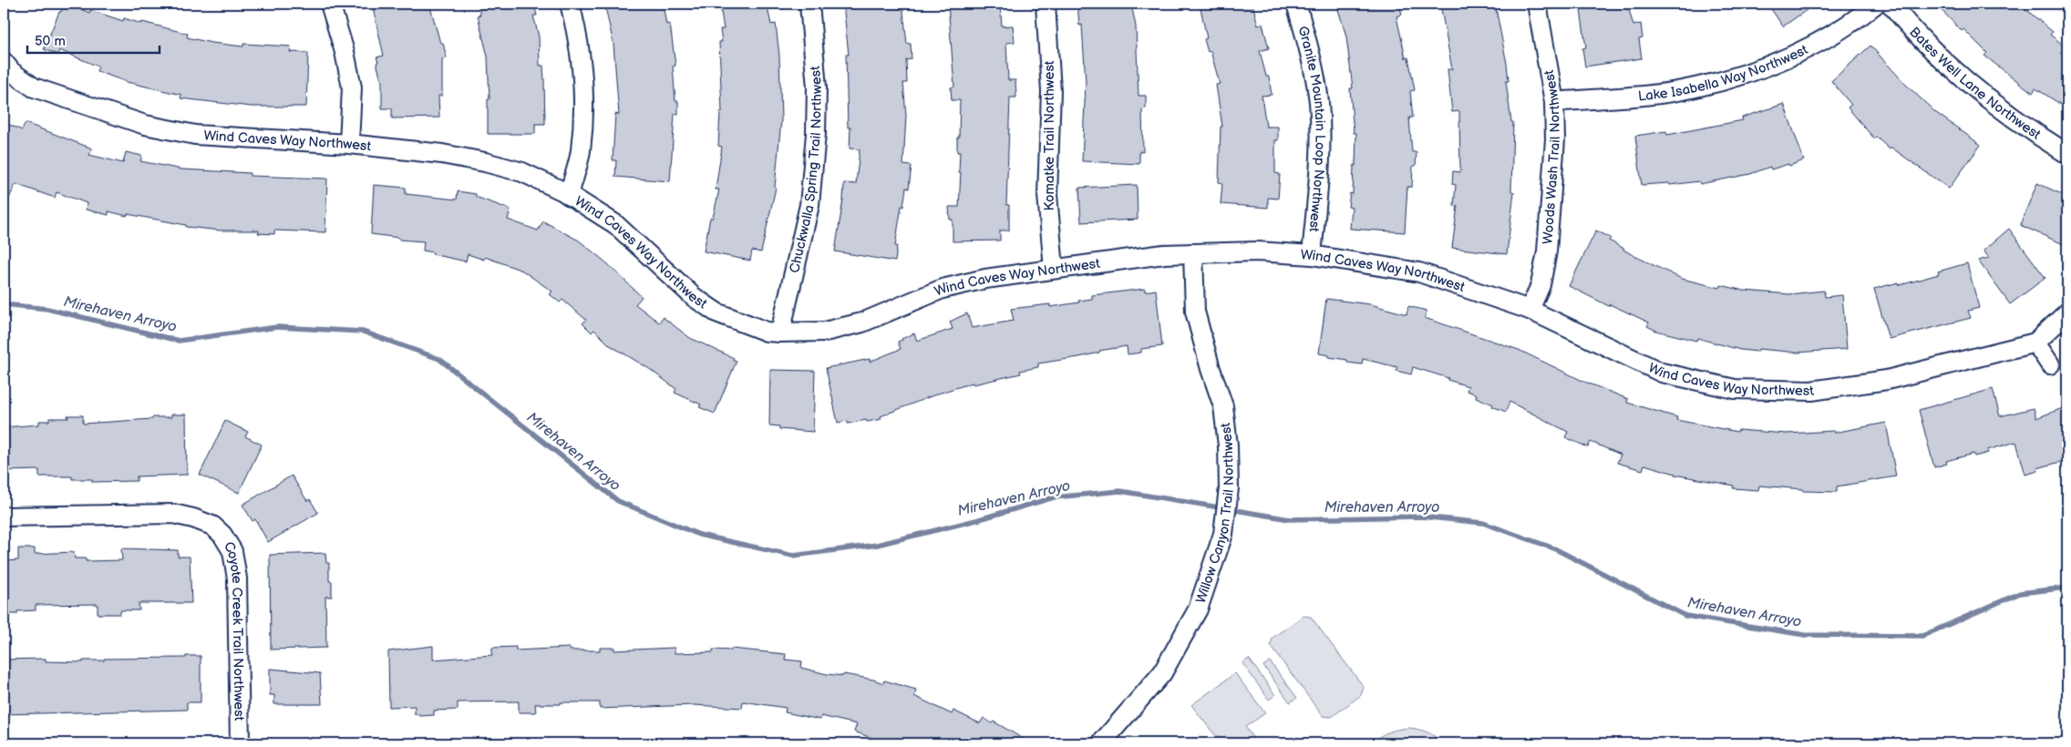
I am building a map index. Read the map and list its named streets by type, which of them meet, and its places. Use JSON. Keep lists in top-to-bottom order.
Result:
{
  "streets": {
    "street": [
      "Lake Isabella Way Northwest",
      "Bates Well Lane Northwest",
      "Granite Mountain Loop Northwest",
      "Komatke Trail Northwest",
      "Wind Caves Way Northwest",
      "Woods Wash Trail Northwest",
      "Chuckwalla Spring Trail Northwest",
      "Willow Canyon Trail Northwest",
      "Coyote Creek Trail Northwest"
    ]
  },
  "crossings": [
    ["Lake Isabella Way Northwest", "Woods Wash Trail Northwest"],
    ["Granite Mountain Loop Northwest", "Wind Caves Way Northwest"],
    ["Komatke Trail Northwest", "Wind Caves Way Northwest"],
    ["Wind Caves Way Northwest", "Woods Wash Trail Northwest"],
    ["Wind Caves Way Northwest", "Chuckwalla Spring Trail Northwest"],
    ["Wind Caves Way Northwest", "Willow Canyon Trail Northwest"]
  ],
  "water": ["Mirehaven Arroyo"],
  "scale_bar": "50 m"
}
